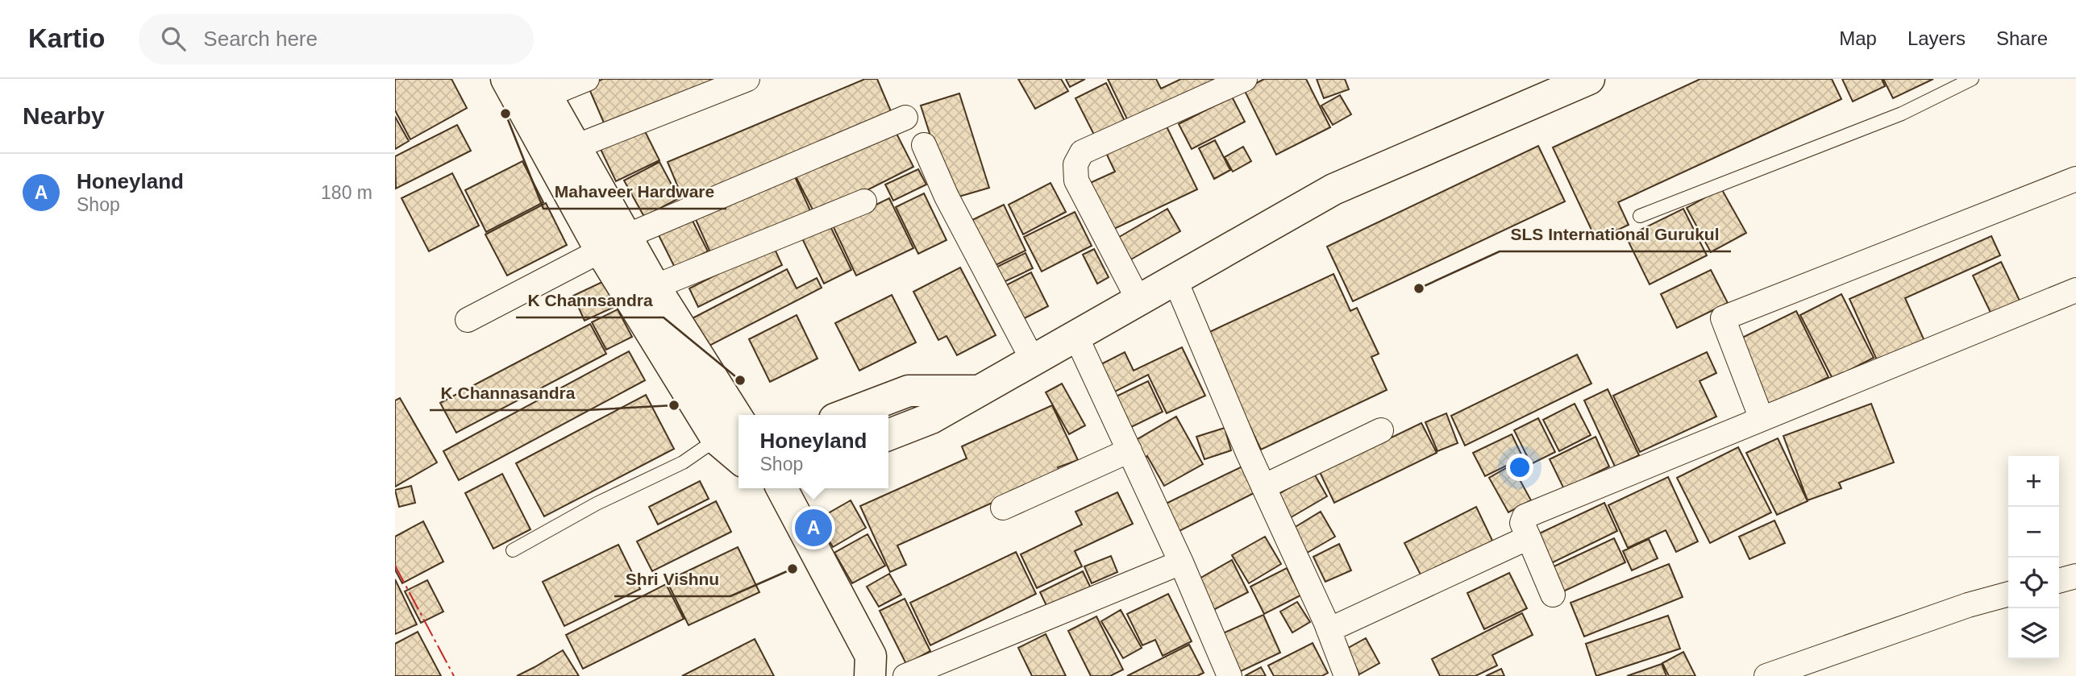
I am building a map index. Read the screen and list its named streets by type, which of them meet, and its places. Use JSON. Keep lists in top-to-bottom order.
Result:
{
  "places": [
    "Mahaveer Hardware",
    "SLS International Gurukul",
    "K Channsandra",
    "K Channasandra",
    "Shri Vishnu"
  ],
  "page": {
    "header": "Kartio",
    "search": "Search here",
    "nav": ["Map", "Layers", "Share"],
    "heading": "Nearby",
    "list": [
      {
        "mark": "A",
        "name": "Honeyland",
        "note": "Shop",
        "value": "180 m"
      }
    ],
    "popup": ["Honeyland", "Shop"],
    "map_buttons": ["+", "−"],
    "pins": "A"
  }
}
